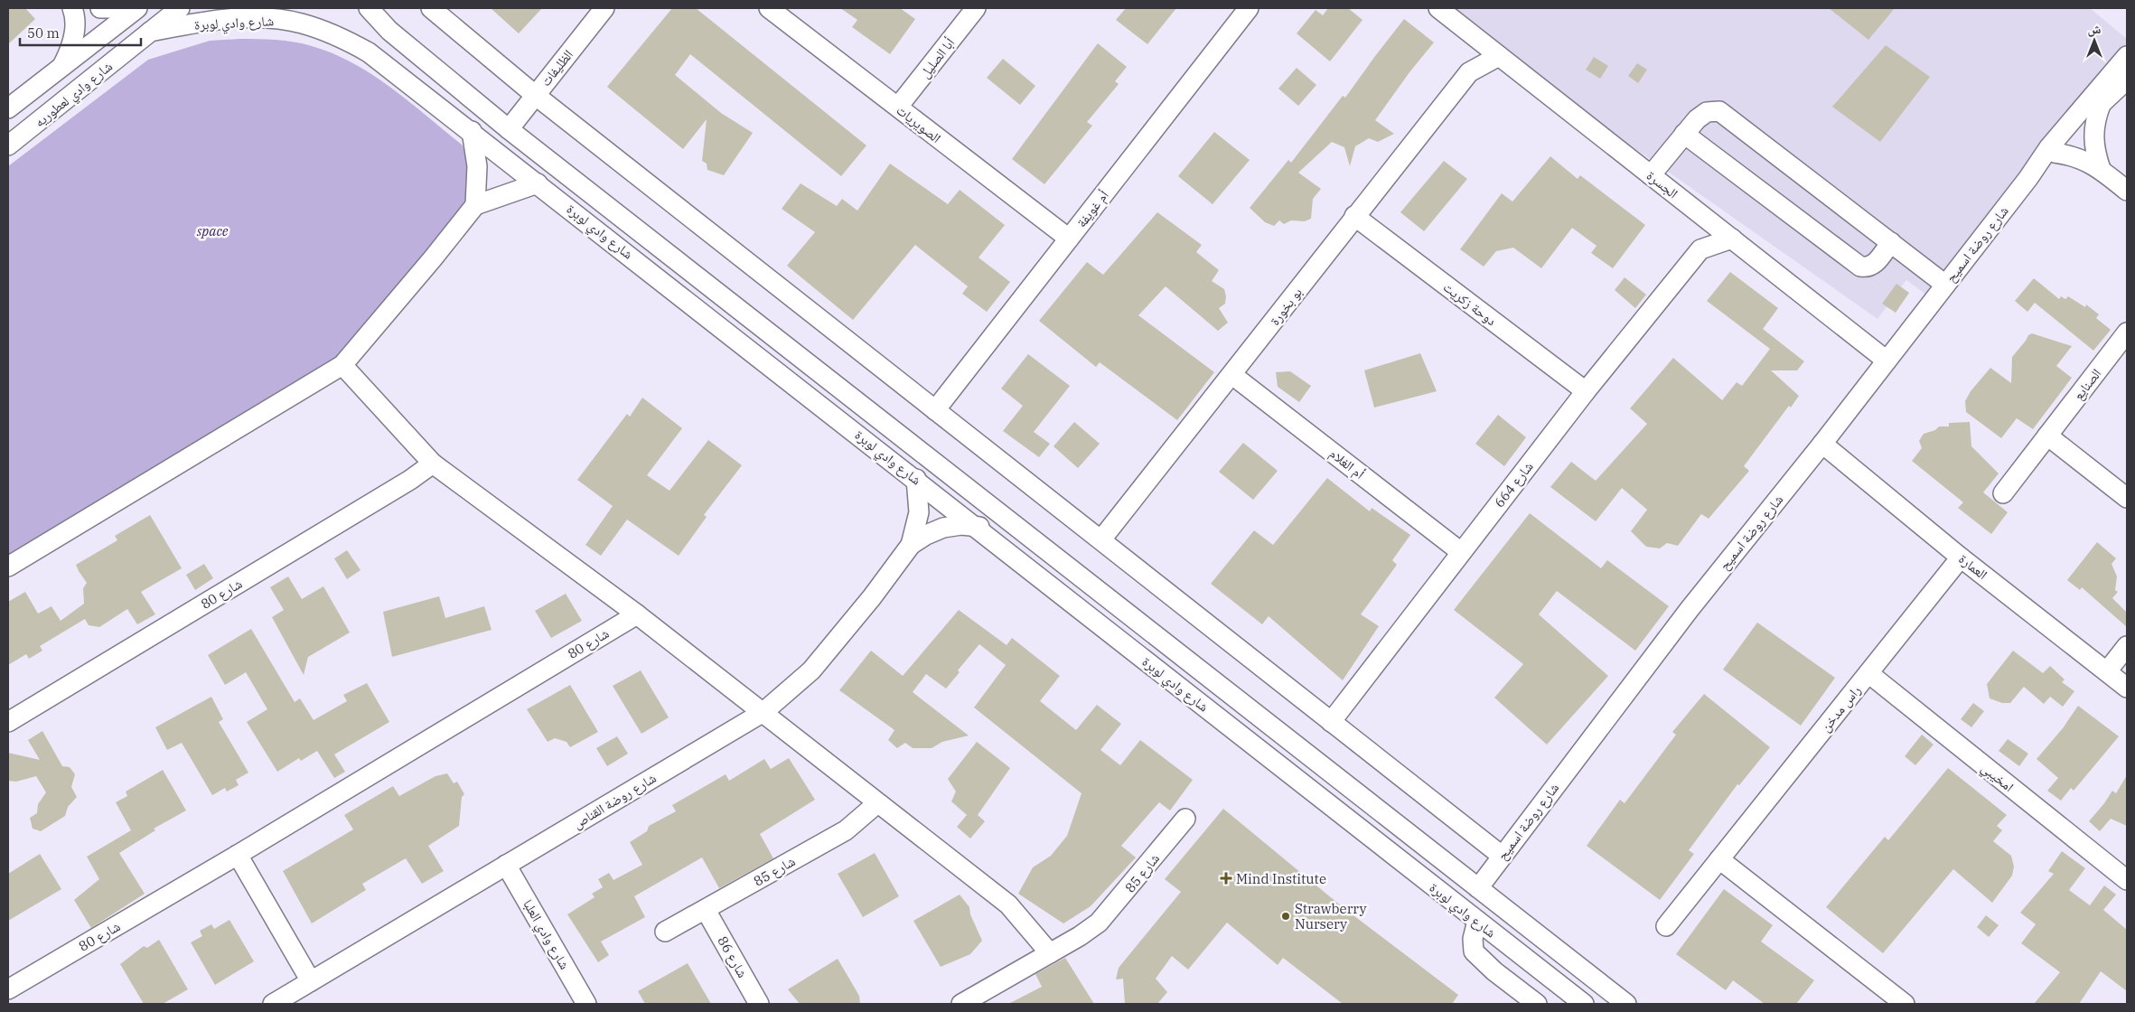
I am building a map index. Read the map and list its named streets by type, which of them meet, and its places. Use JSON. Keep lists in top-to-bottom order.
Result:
{
  "streets": {
    "street": [
      "شارع وادي لوبرة",
      "أبا الصليل",
      "الظليفات",
      "شارع وادي لعطوريه",
      "الصويريات",
      "الجسرة",
      "أم غويفة",
      "شارع روضة اسميح",
      "دوحة زكريت",
      "بو بخورة",
      "الصنايع",
      "أم الغلام",
      "شارع 664",
      "العمارة",
      "شارع 80",
      "راس مدخن",
      "امخيبي",
      "شارع روضة القناص",
      "شارع 85",
      "شارع وادي العلبا",
      "شارع 86"
    ]
  },
  "crossings": [
    ["شارع وادي لوبرة", "الظليفات"],
    ["شارع وادي لوبرة", "شارع وادي لعطوريه"],
    ["شارع وادي لوبرة", "شارع روضة اسميح"],
    ["شارع وادي لوبرة", "شارع روضة القناص"],
    ["أبا الصليل", "الصويريات"],
    ["الصويريات", "أم غويفة"],
    ["الجسرة", "شارع روضة اسميح"],
    ["الجسرة", "بو بخورة"],
    ["شارع روضة اسميح", "العمارة"],
    ["دوحة زكريت", "بو بخورة"],
    ["دوحة زكريت", "شارع 664"],
    ["بو بخورة", "أم الغلام"],
    ["أم الغلام", "شارع 664"],
    ["العمارة", "راس مدخن"],
    ["راس مدخن", "امخيبي"],
    ["شارع روضة القناص", "شارع وادي العلبا"],
    ["شارع 85", "شارع 86"]
  ],
  "parks": ["space"],
  "places": {
    "health": ["Mind Institute"],
    "other": ["Strawberry Nursery"]
  },
  "scale_bar": "50 m",
  "north": "top"
}
